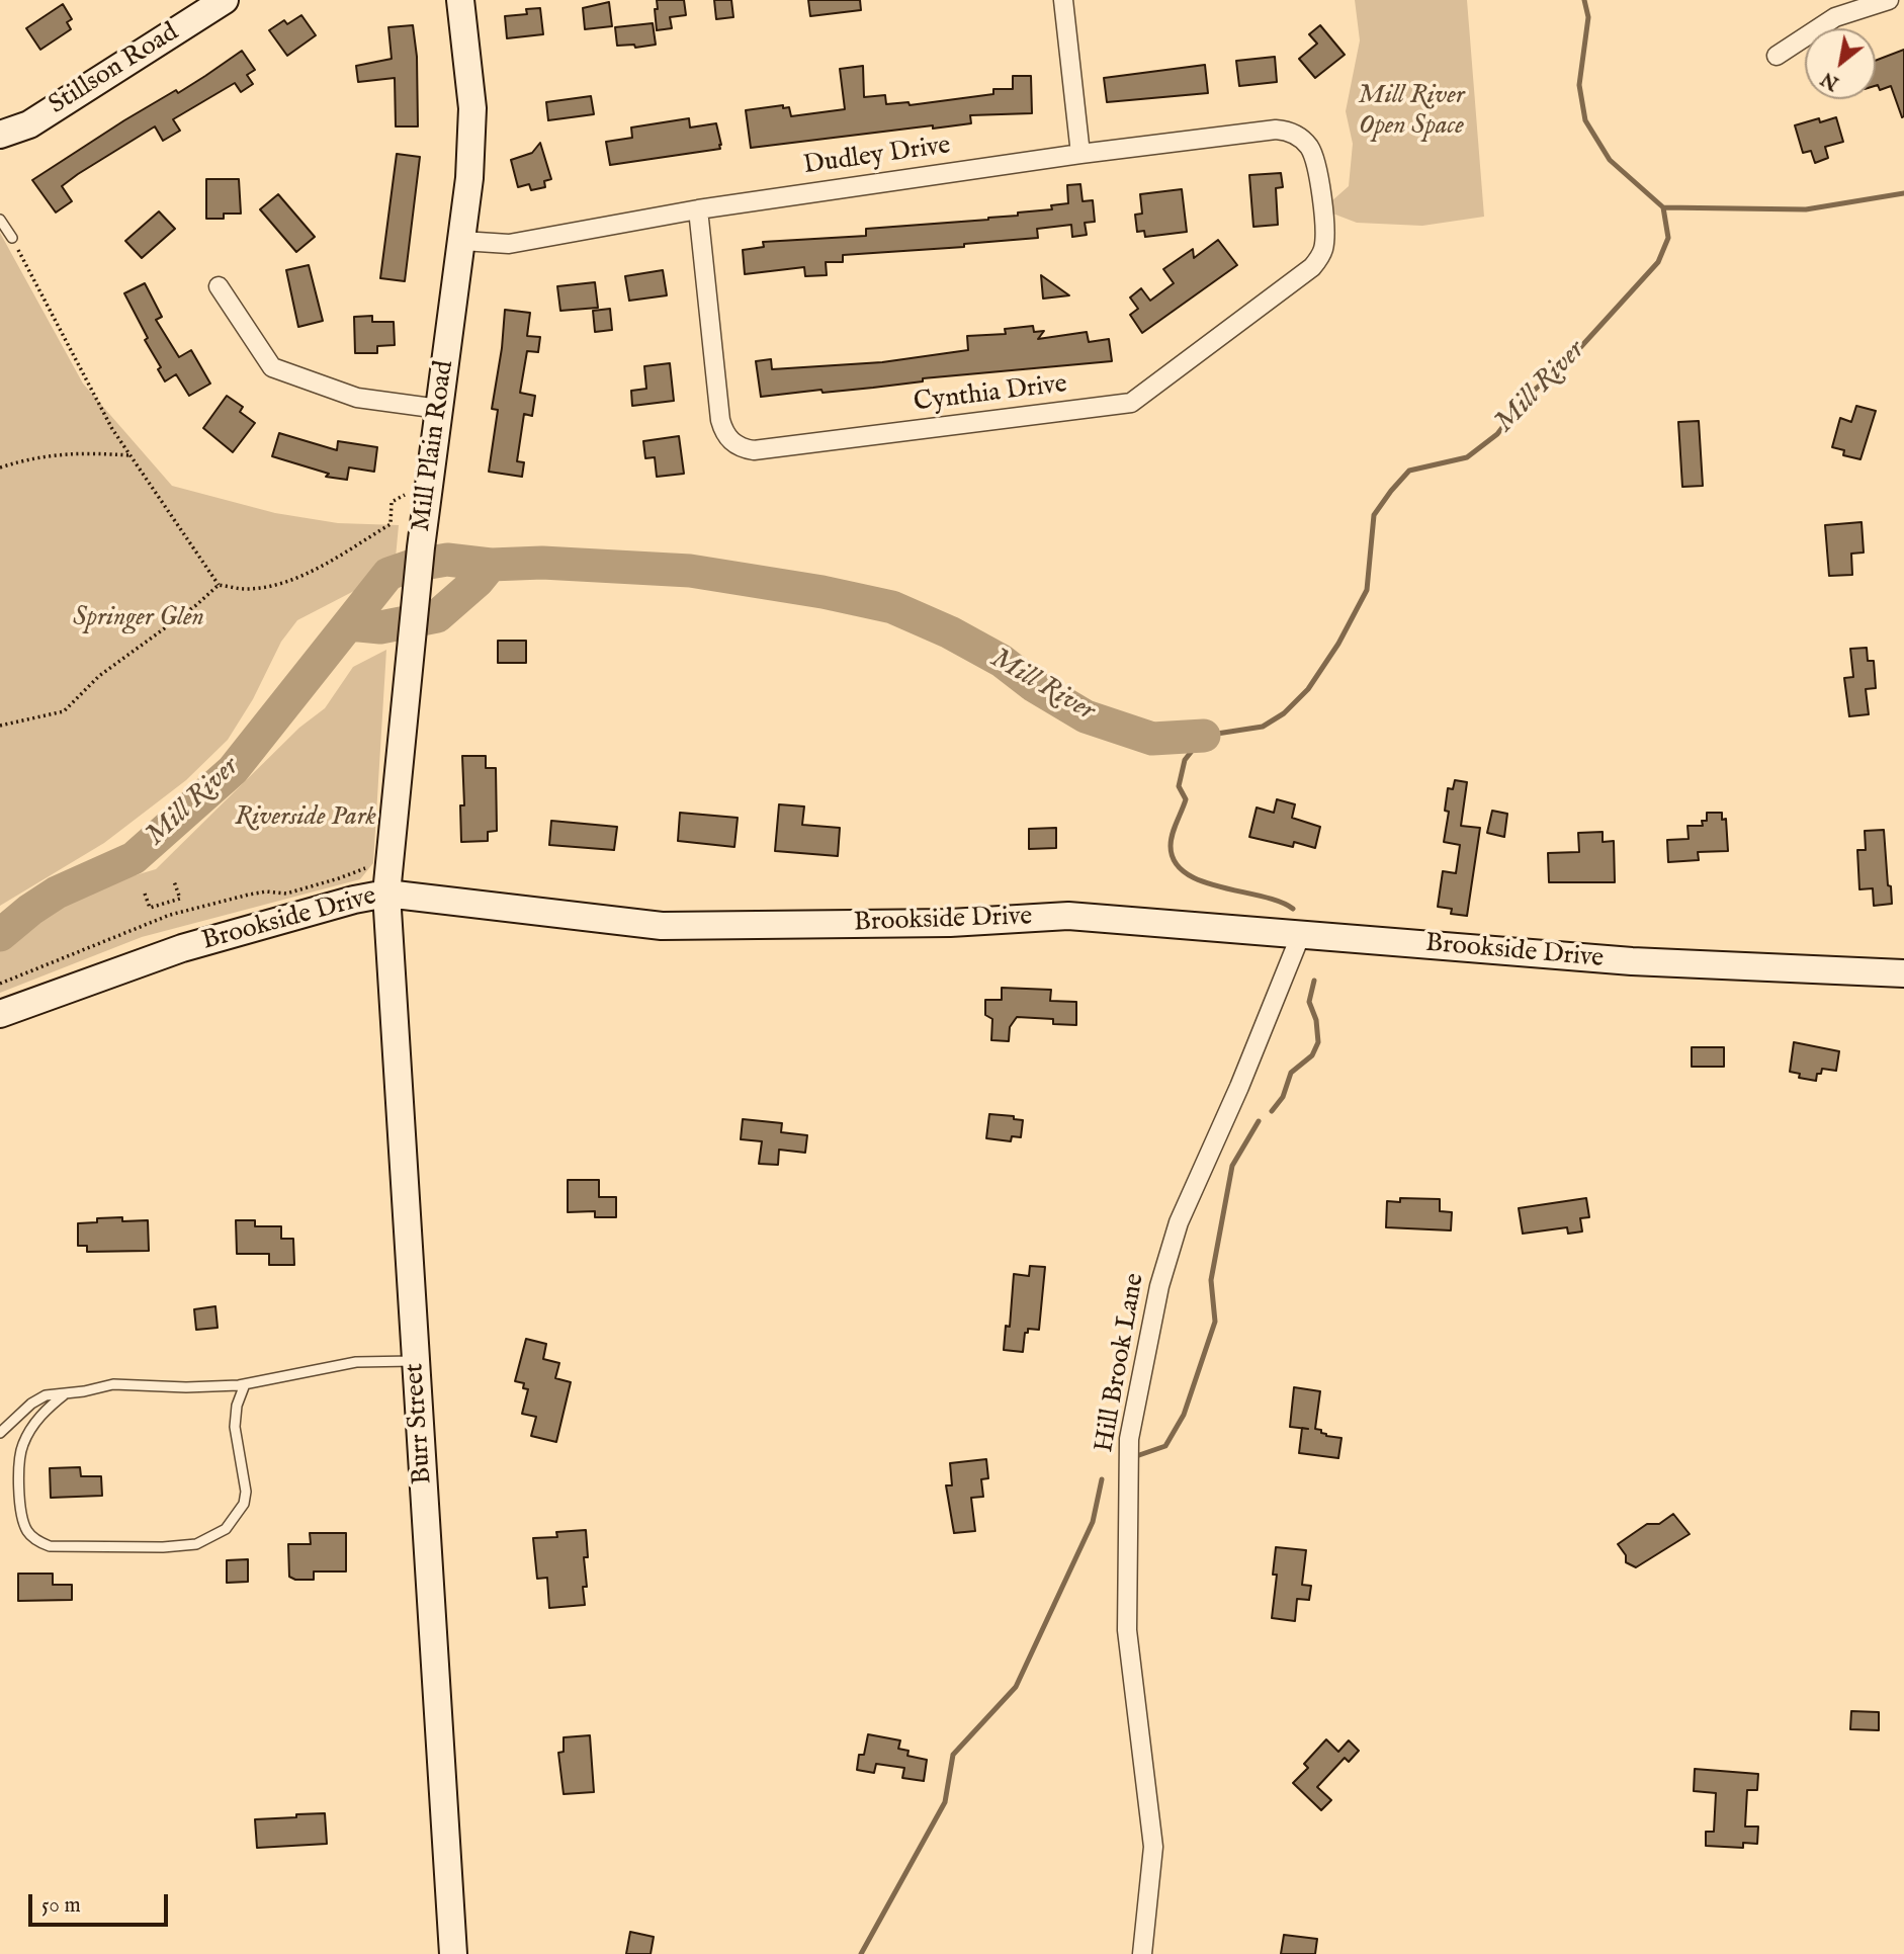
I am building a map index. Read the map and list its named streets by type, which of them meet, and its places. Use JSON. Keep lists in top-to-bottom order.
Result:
{
  "streets": {
    "main road": [
      "Stillson Road",
      "Mill Plain Road",
      "Brookside Drive",
      "Burr Street"
    ],
    "street": ["Dudley Drive", "Cynthia Drive", "Hill Brook Lane"]
  },
  "crossings": [
    ["Dudley Drive", "Cynthia Drive"],
    ["Dudley Drive", "Mill Plain Road"],
    ["Mill Plain Road", "Brookside Drive"],
    ["Mill Plain Road", "Burr Street"],
    ["Brookside Drive", "Hill Brook Lane"],
    ["Brookside Drive", "Burr Street"]
  ],
  "water": ["Mill River"],
  "parks": ["Mill River Open Space", "Springer Glen", "Riverside Park"],
  "scale_bar": "50 m",
  "north": "bottom left"
}
